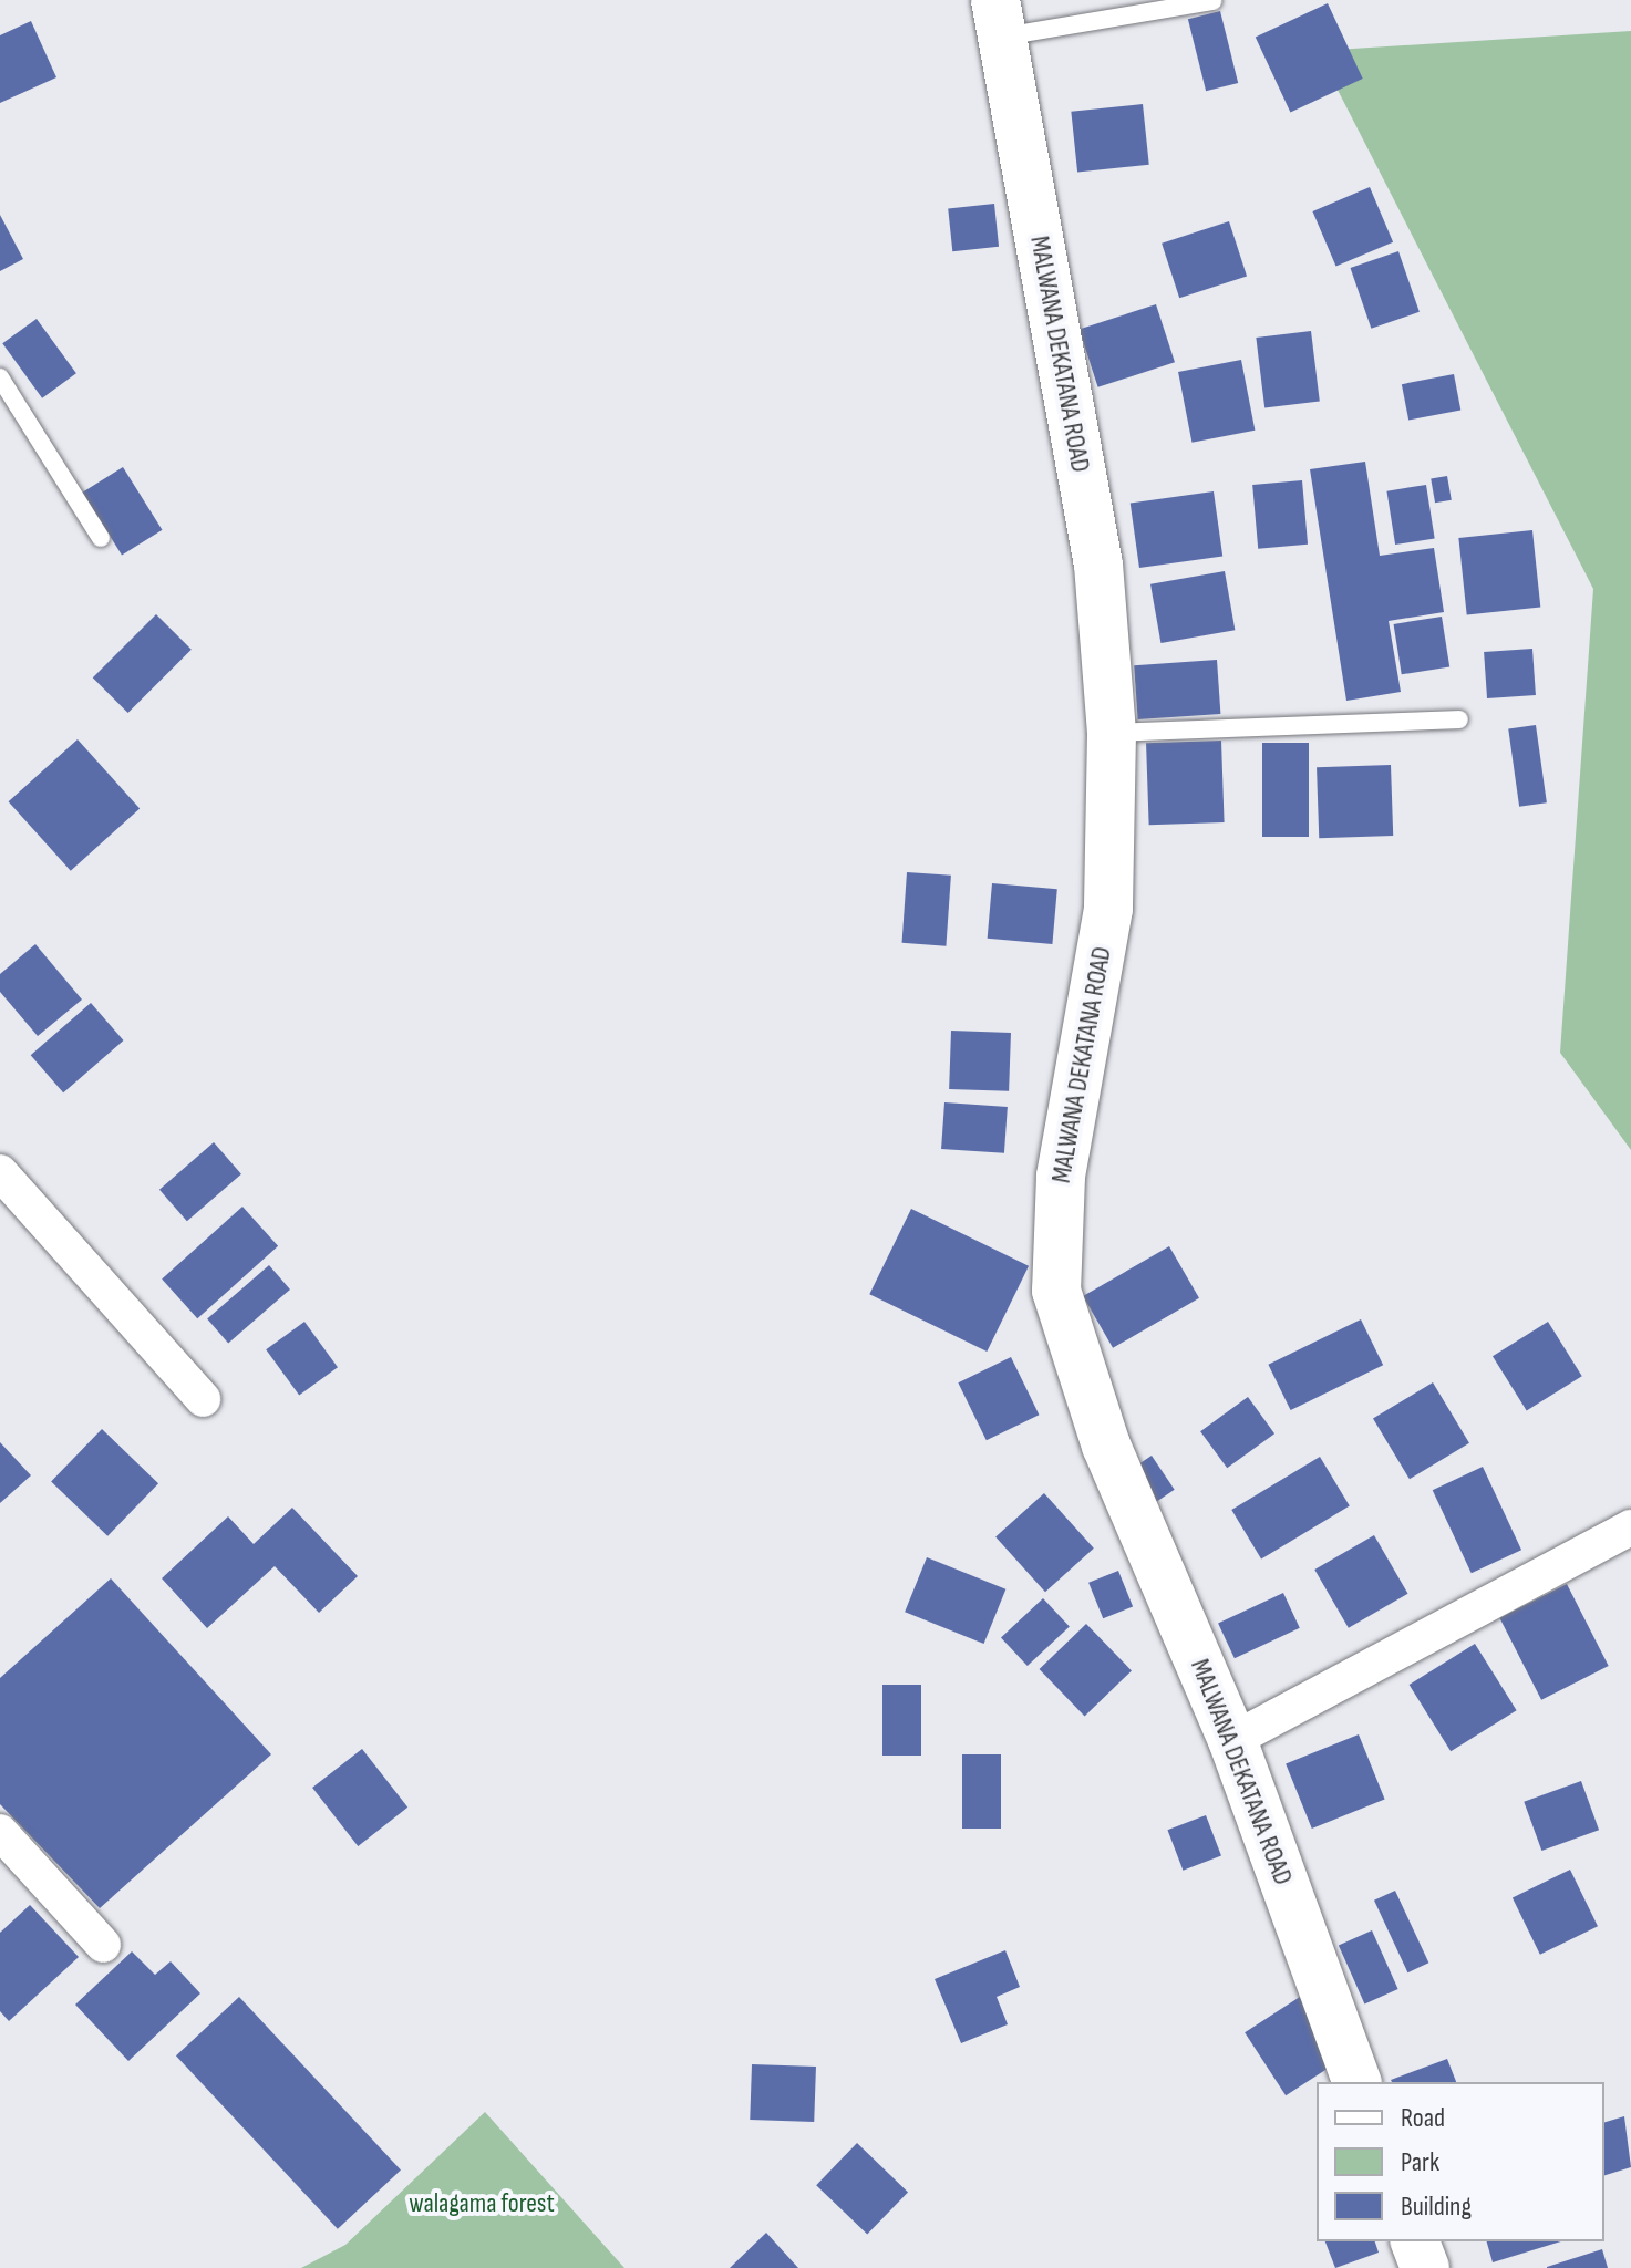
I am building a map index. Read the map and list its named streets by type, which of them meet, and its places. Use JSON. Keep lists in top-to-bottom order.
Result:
{
  "streets": {
    "street": ["MALWANA DEKATANA ROAD"]
  },
  "parks": ["walagama forest"],
  "legend": ["Road", "Park", "Building"]
}
